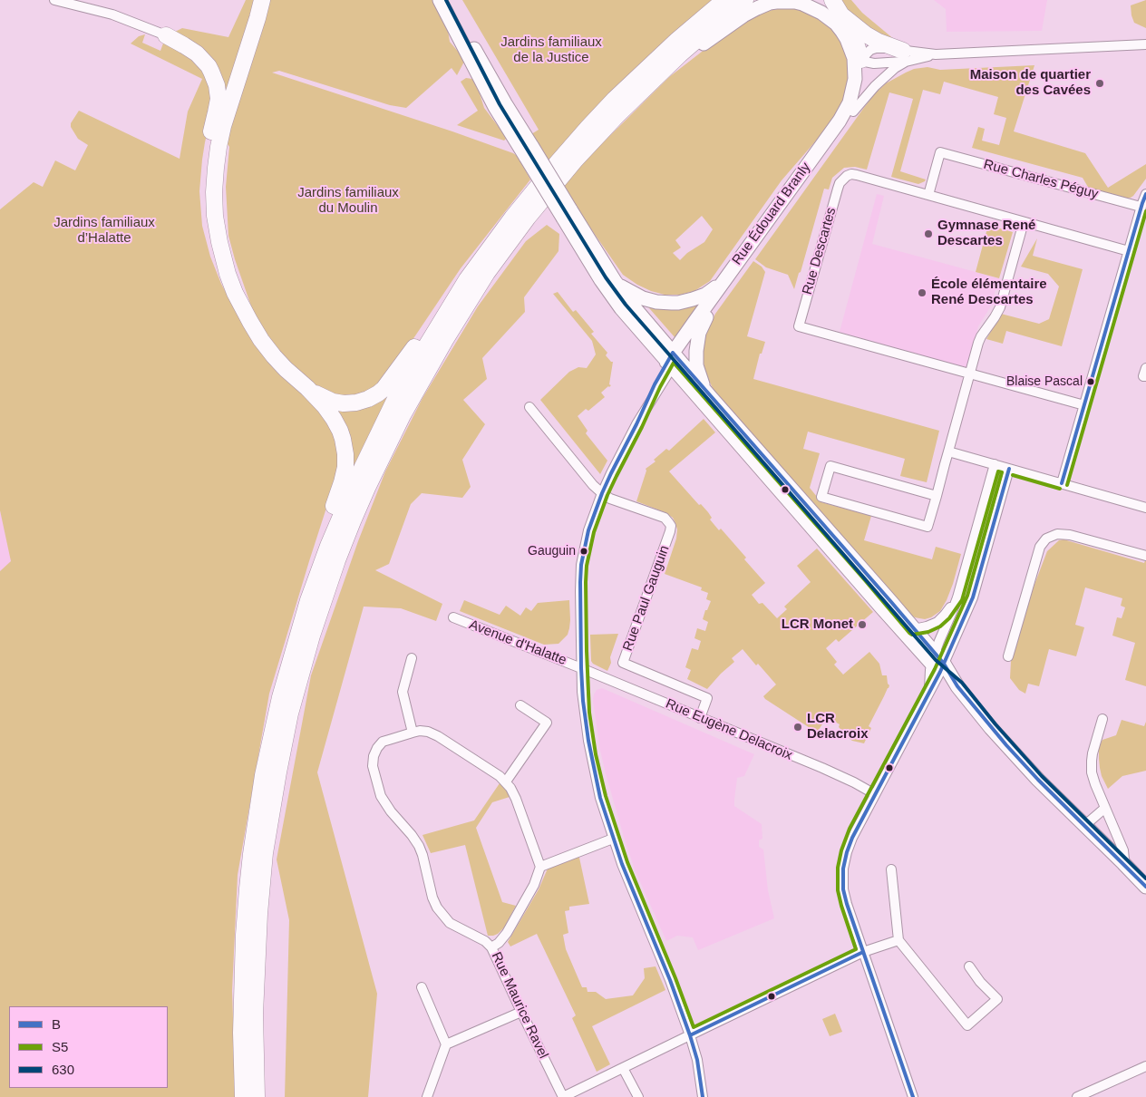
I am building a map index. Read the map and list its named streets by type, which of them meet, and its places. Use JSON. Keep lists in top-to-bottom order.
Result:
{
  "streets": {
    "main road": ["Rue Édouard Branly"],
    "street": [
      "Rue Charles Péguy",
      "Rue Descartes",
      "Rue Paul Gauguin",
      "Avenue d'Halatte",
      "Rue Eugène Delacroix",
      "Rue Maurice Ravel"
    ]
  },
  "crossings": [
    ["Rue Charles Péguy", "Rue Descartes"],
    ["Rue Paul Gauguin", "Rue Eugène Delacroix"],
    ["Avenue d'Halatte", "Rue Eugène Delacroix"]
  ],
  "parks": ["Jardins familiaux de la Justice", "Jardins familiaux du Moulin", "Jardins familiaux d’Halatte"],
  "places": [
    "Maison de quartier des Cavées",
    "Gymnase René Descartes",
    "École élémentaire René Descartes",
    "Blaise Pascal",
    "Gauguin",
    "LCR Monet",
    "LCR Delacroix"
  ],
  "lines": ["transit line 630", "transit line B", "transit line S5"],
  "legend": ["B", "S5", "630"]
}
